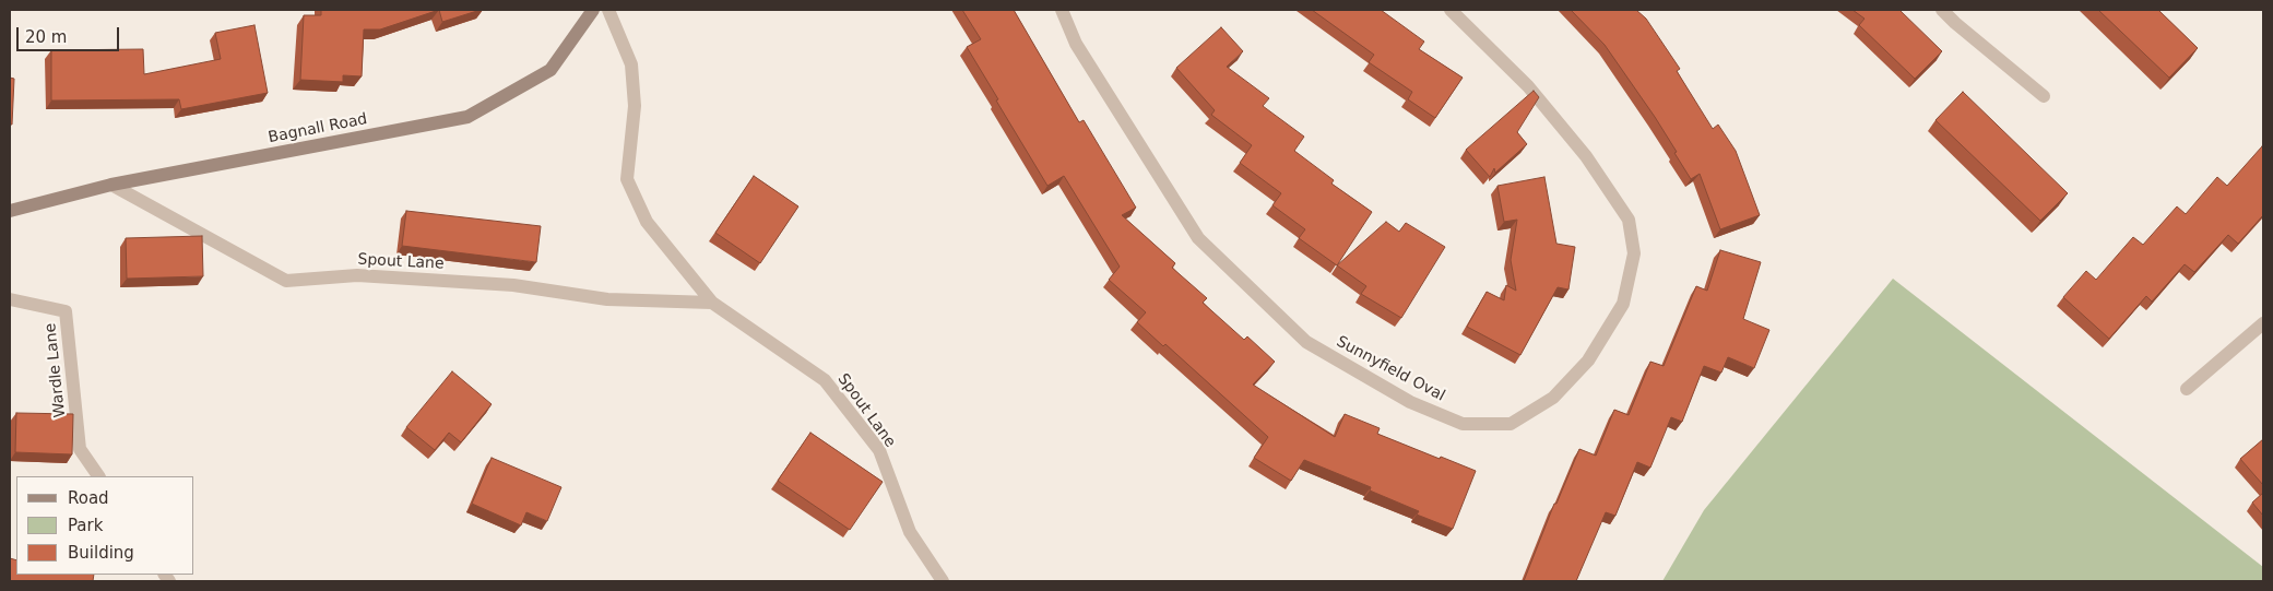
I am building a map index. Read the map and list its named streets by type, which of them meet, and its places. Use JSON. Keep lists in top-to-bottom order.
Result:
{
  "streets": {
    "street": [
      "Bagnall Road",
      "Spout Lane",
      "Sunnyfield Oval",
      "Wardle Lane"
    ]
  },
  "crossings": [
    ["Bagnall Road", "Spout Lane"]
  ],
  "legend": ["Road", "Park", "Building"],
  "scale_bar": "20 m"
}
